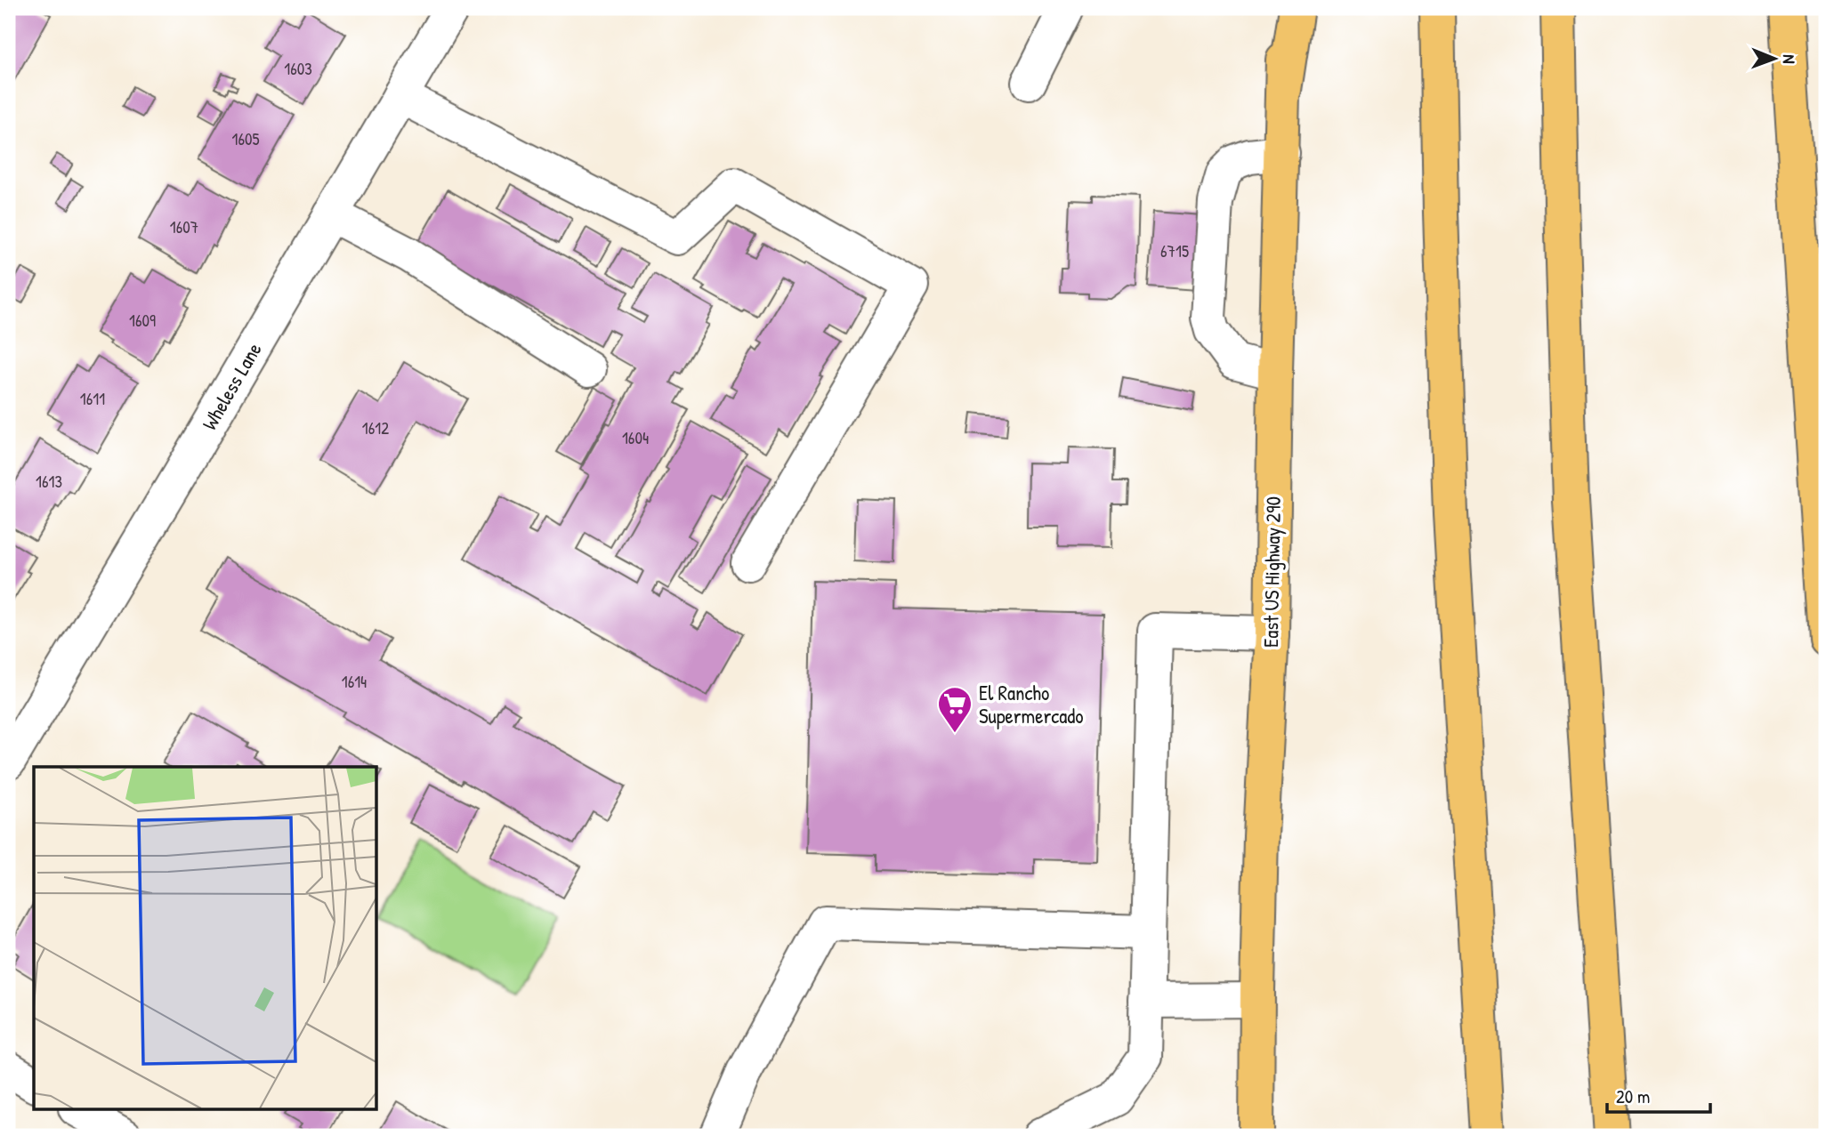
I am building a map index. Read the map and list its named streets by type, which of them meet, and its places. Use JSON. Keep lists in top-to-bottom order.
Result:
{
  "streets": {
    "main road": ["East US Highway 290"],
    "street": ["Wheless Lane"]
  },
  "places": {
    "supermarket": ["El Rancho Supermercado"]
  },
  "house_numbers": [
    "1603",
    "1605",
    "1607",
    "6715",
    "1609",
    "1611",
    "1612",
    "1604",
    "1613",
    "1614"
  ],
  "scale_bar": "20 m",
  "north": "right"
}
